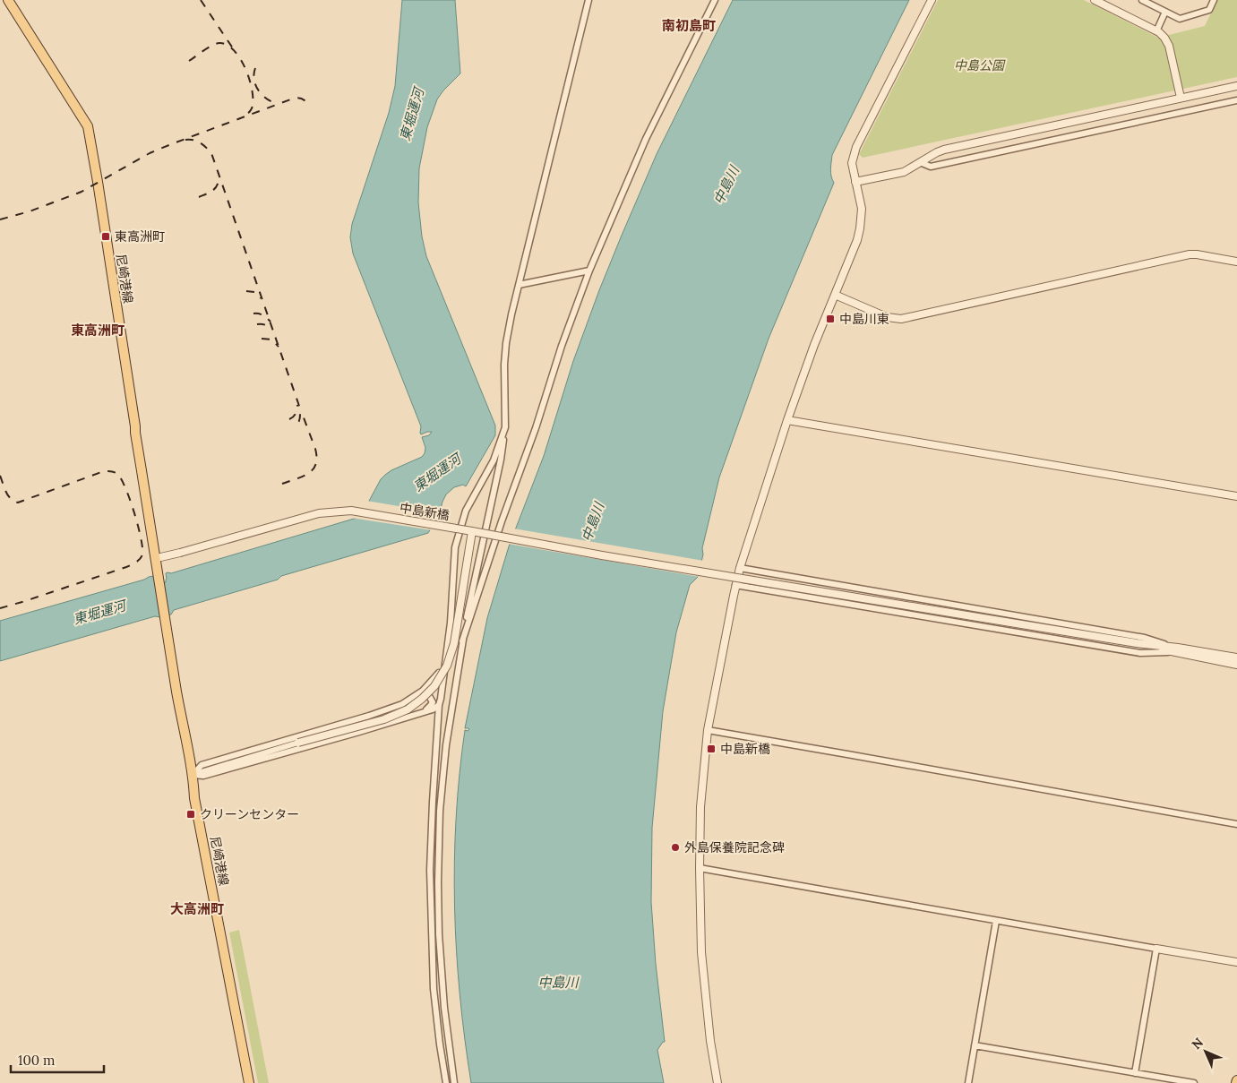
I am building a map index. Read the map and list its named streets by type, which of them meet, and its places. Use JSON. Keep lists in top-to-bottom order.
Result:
{
  "streets": {
    "main road": ["尼崎港線"],
    "street": ["中島新橋"]
  },
  "crossings": [
    ["尼崎港線", "中島新橋"]
  ],
  "districts": ["南初島町", "東高洲町", "大高洲町"],
  "water": ["東堀運河", "中島川"],
  "parks": ["中島公園"],
  "places": {
    "transit": [
      "東高洲町",
      "中島川東",
      "中島新橋",
      "クリーンセンター"
    ],
    "other": ["外島保養院記念碑"]
  },
  "scale_bar": "100 m",
  "north": "top left"
}
